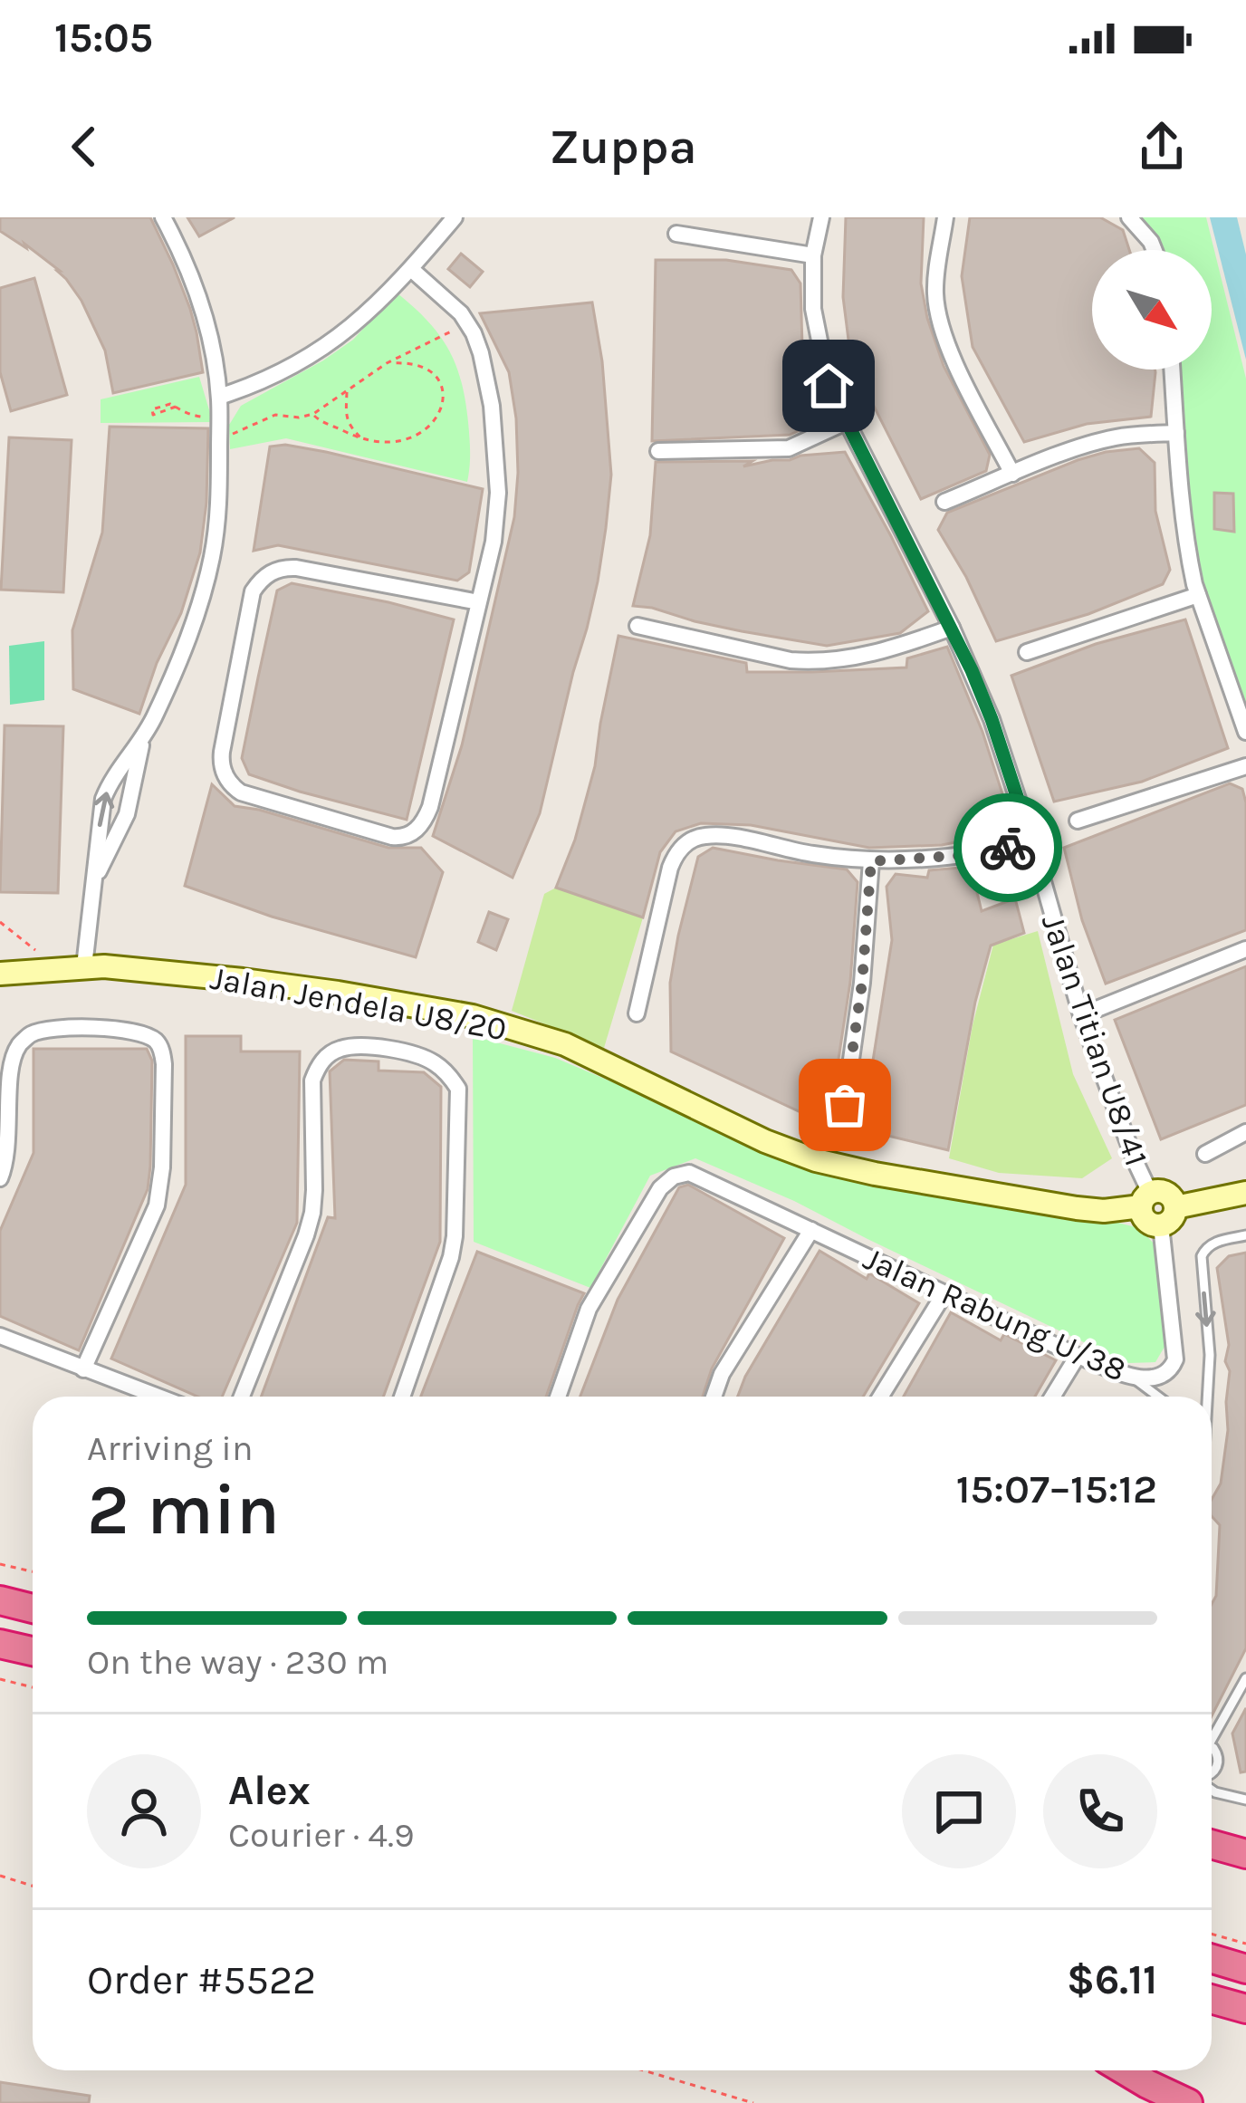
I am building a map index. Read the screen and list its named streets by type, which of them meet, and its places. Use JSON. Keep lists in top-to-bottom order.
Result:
{
  "streets": {
    "street": ["Jalan Jendela U8/20", "Jalan Titian U8/41", "Jalan Rabung U/38"]
  },
  "crossings": [
    ["Jalan Jendela U8/20", "Jalan Titian U8/41"],
    ["Jalan Jendela U8/20", "Jalan Rabung U/38"],
    ["Jalan Titian U8/41", "Jalan Rabung U/38"]
  ],
  "north": "bottom right",
  "page": {
    "status": "15:05",
    "header": "Zuppa",
    "heading": ["2 min", "Arriving in", "15:07–15:12"],
    "panel": [
      "Alex",
      "Courier · 4.9",
      "Order #5522",
      "$6.11"
    ],
    "bar": "On the way · 230 m"
  }
}
